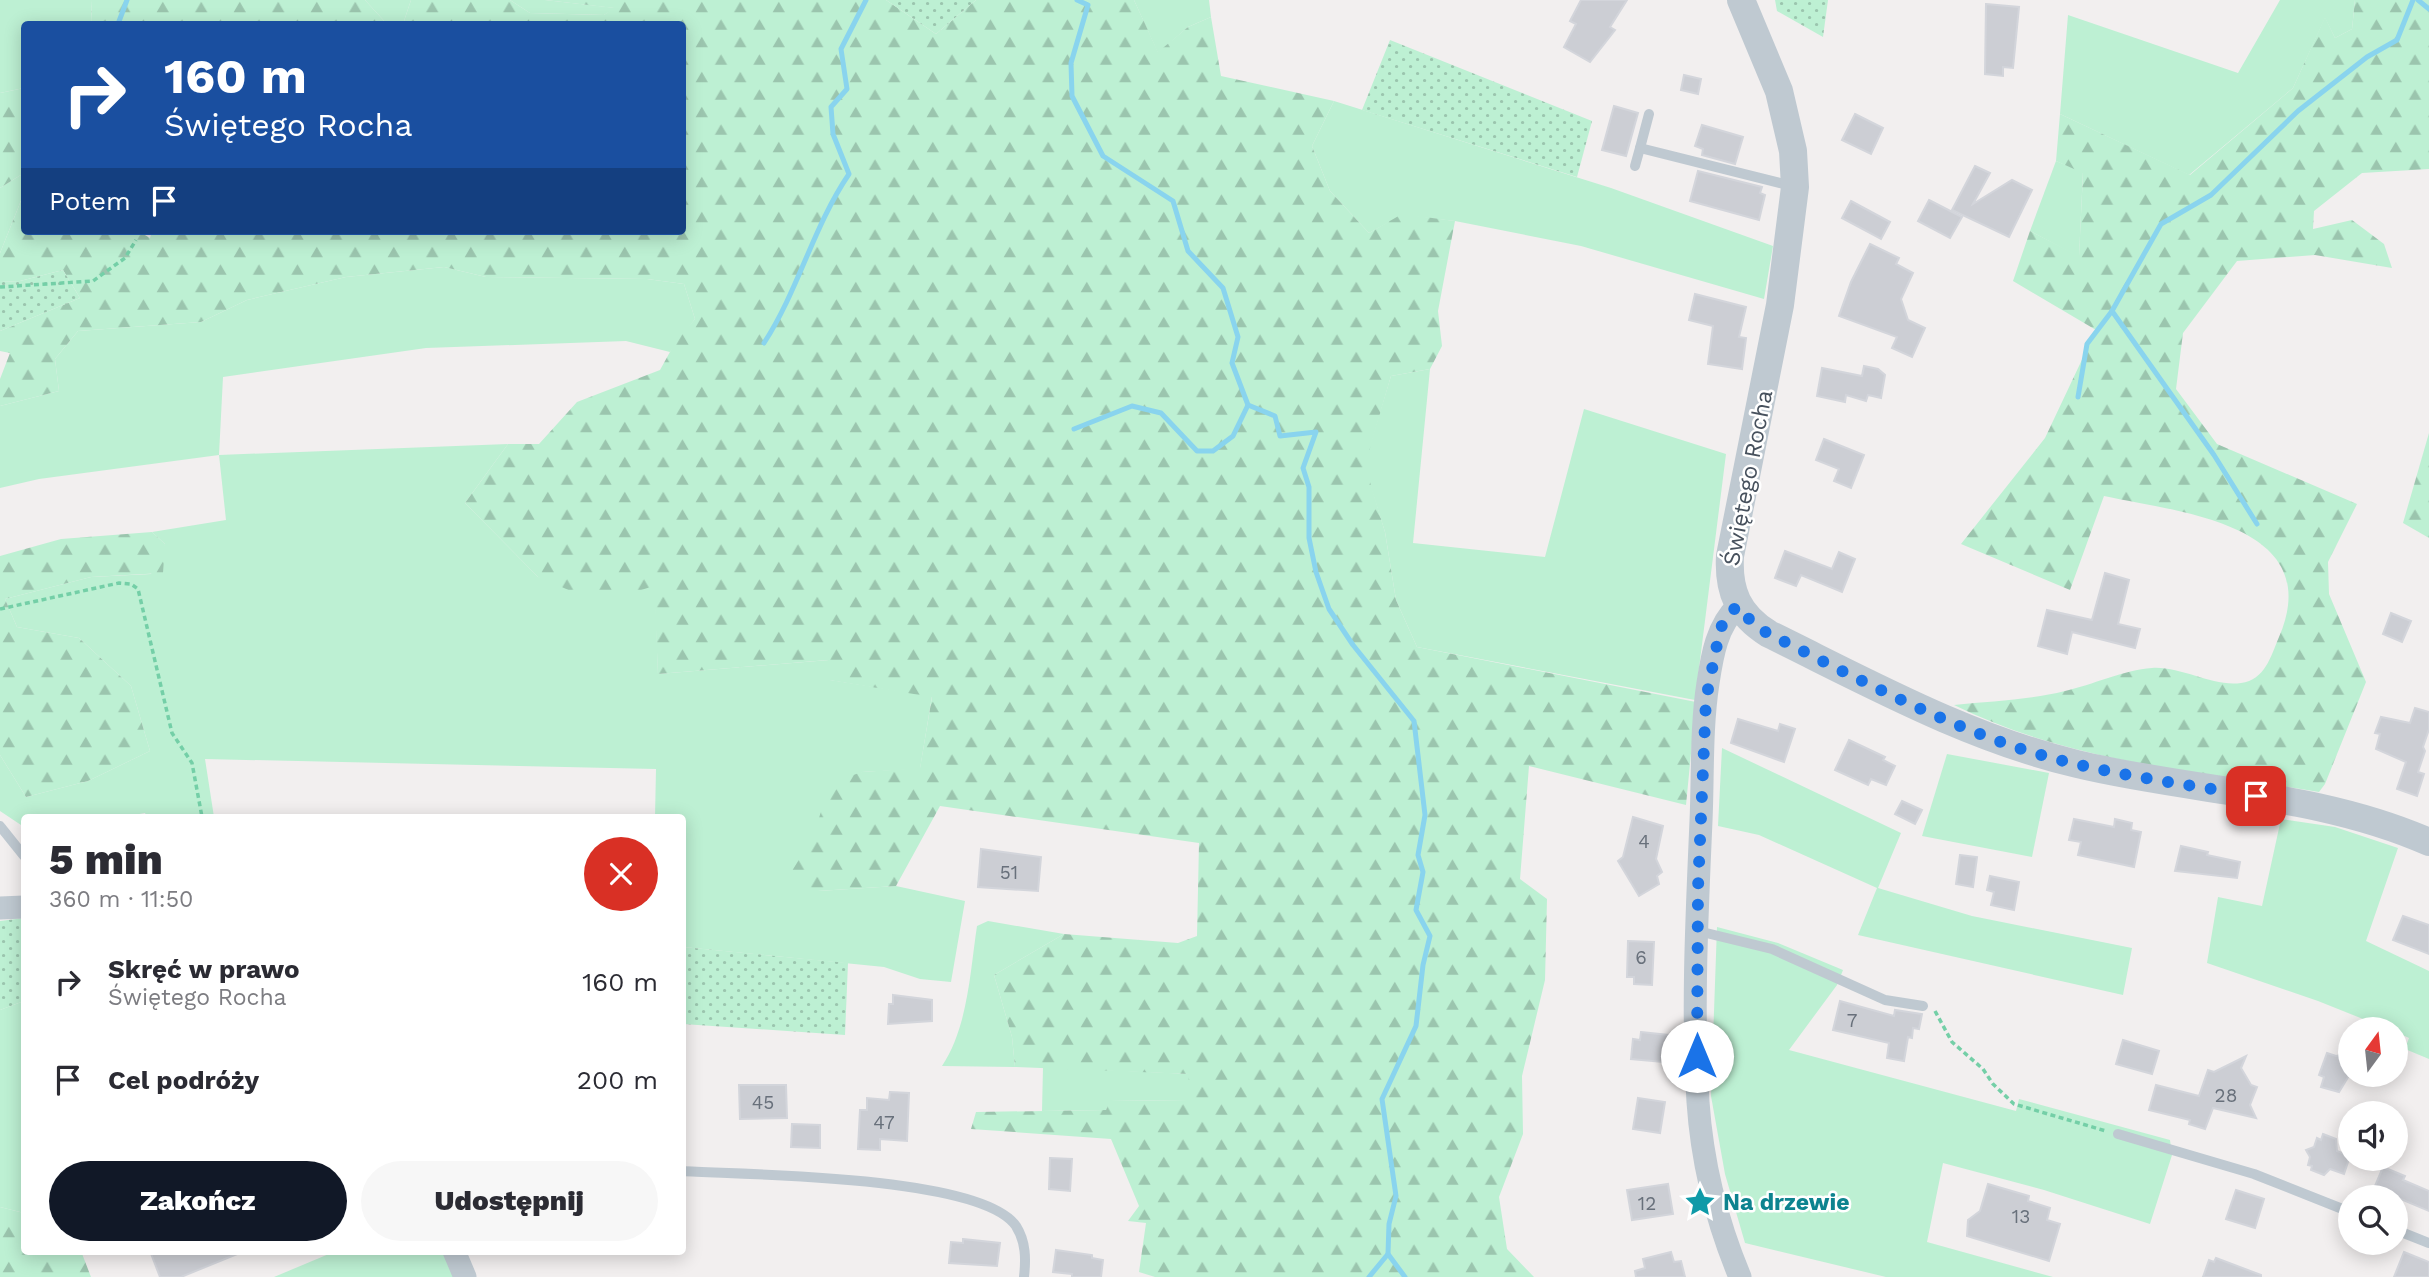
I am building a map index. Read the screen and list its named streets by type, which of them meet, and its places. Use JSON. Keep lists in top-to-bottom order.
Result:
{
  "streets": {
    "street": ["Świętego Rocha"]
  },
  "places": {
    "place": ["Na drzewie"]
  },
  "house_numbers": [
    "4",
    "51",
    "6",
    "7",
    "28",
    "45",
    "47",
    "12",
    "13"
  ],
  "north": "top",
  "page": {
    "turn": ["160 m", "Świętego Rocha"],
    "then": "Potem",
    "heading": ["5 min", "360 m · 11:50"],
    "list": [
      {
        "name": "Skręć w prawo",
        "note": "Świętego Rocha",
        "value": "160 m"
      },
      {
        "name": "Cel podróży",
        "value": "200 m"
      }
    ],
    "buttons": ["Zakończ", "Udostępnij"]
  }
}
